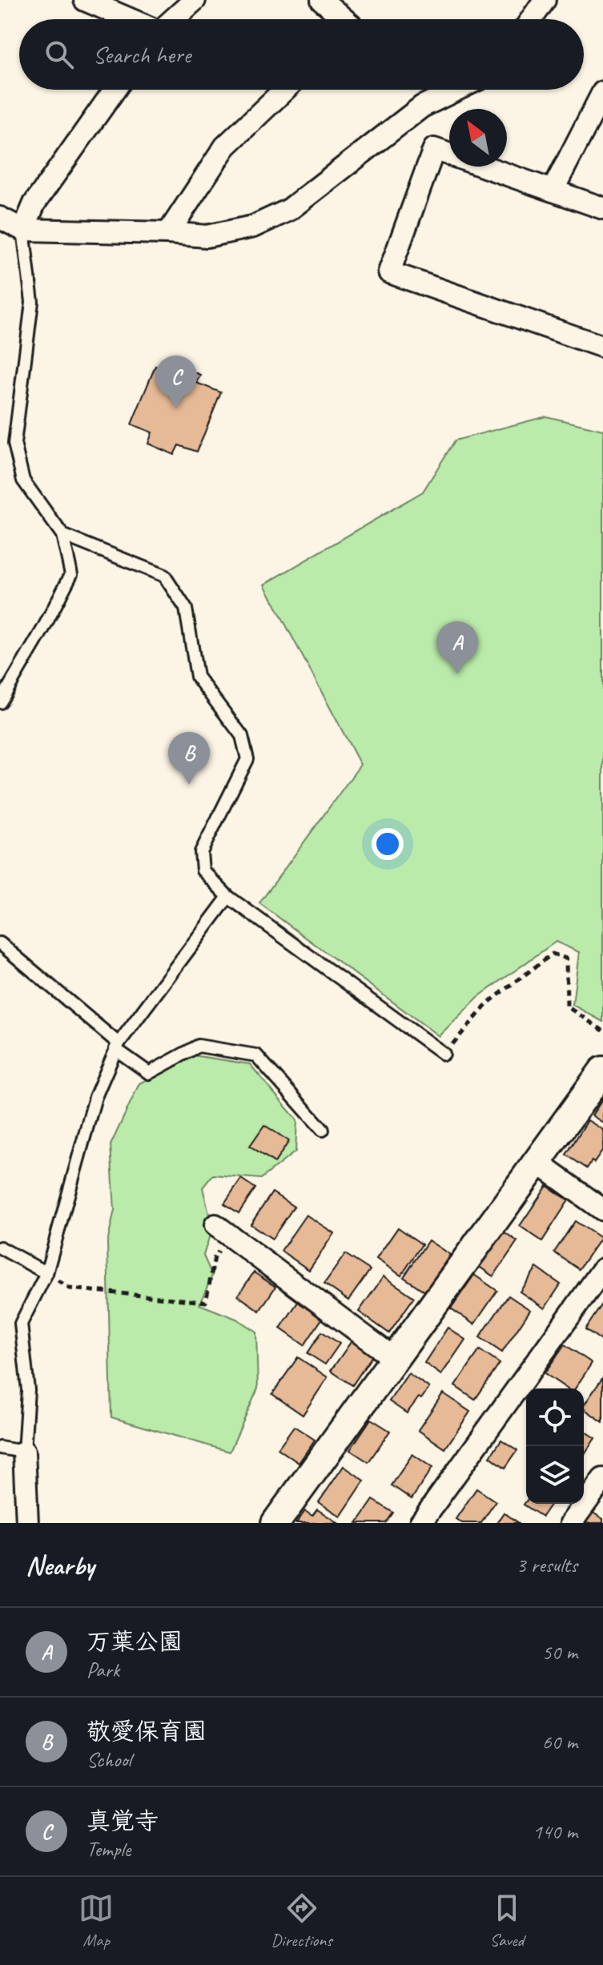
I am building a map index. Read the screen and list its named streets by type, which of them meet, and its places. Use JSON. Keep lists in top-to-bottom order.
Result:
{
  "north": "top left",
  "page": {
    "search": "Search here",
    "pins": ["C", "A", "B"],
    "heading": ["Nearby", "3 results"],
    "list": [
      {
        "mark": "A",
        "name": "万葉公園",
        "note": "Park",
        "value": "50 m"
      },
      {
        "mark": "B",
        "name": "敬愛保育園",
        "note": "School",
        "value": "60 m"
      },
      {
        "mark": "C",
        "name": "真覚寺",
        "note": "Temple",
        "value": "140 m"
      }
    ],
    "nav": ["Map", "Directions", "Saved"]
  }
}
